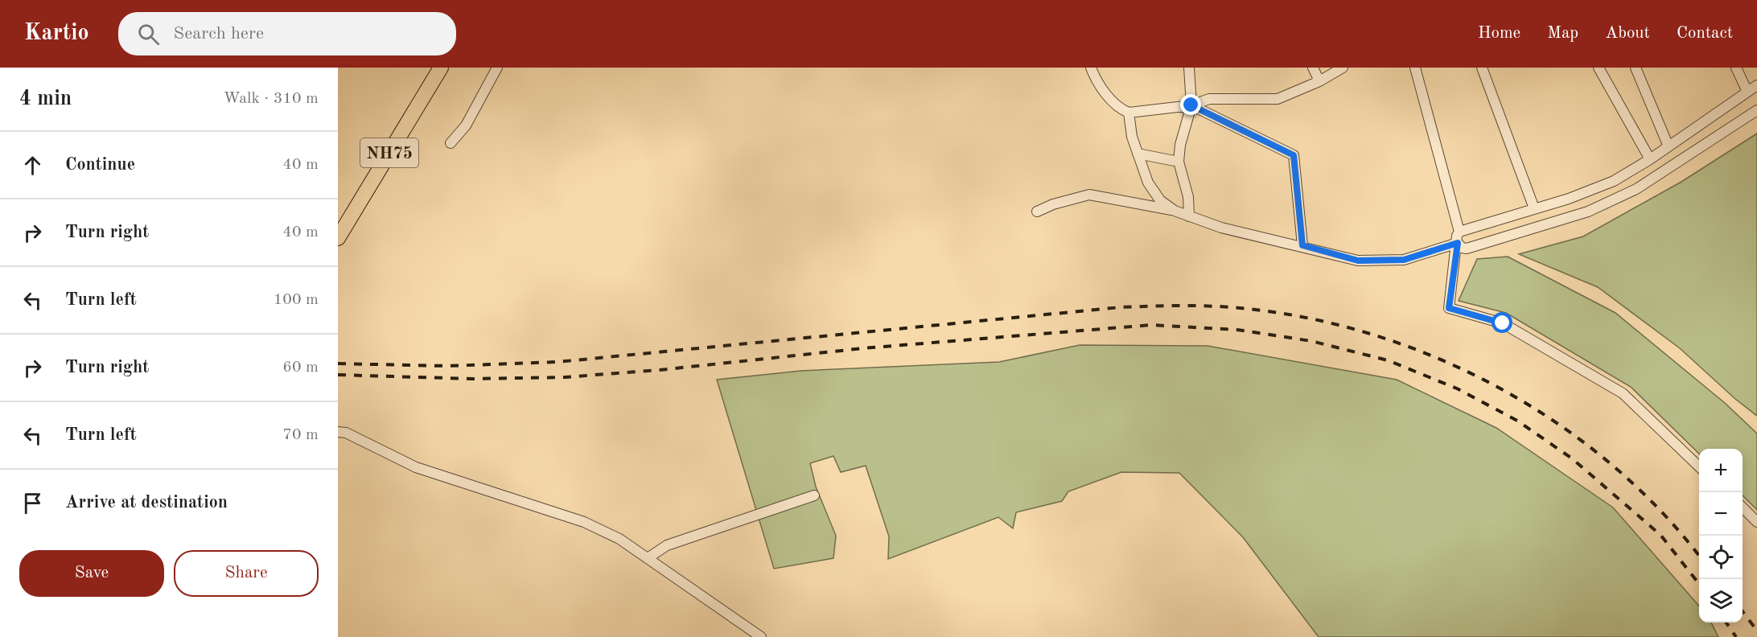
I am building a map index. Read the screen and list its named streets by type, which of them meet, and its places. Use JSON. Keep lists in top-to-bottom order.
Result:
{
  "streets": {
    "highway": ["NH75"]
  },
  "page": {
    "header": "Kartio",
    "search": "Search here",
    "nav": [
      "Home",
      "Map",
      "About",
      "Contact"
    ],
    "heading": ["4 min", "Walk · 310 m"],
    "list": [
      ["Continue", "40 m"],
      ["Turn right", "40 m"],
      ["Turn left", "100 m"],
      ["Turn right", "60 m"],
      ["Turn left", "70 m"],
      "Arrive at destination"
    ],
    "map_buttons": ["+", "−"],
    "buttons": ["Save", "Share"]
  }
}
